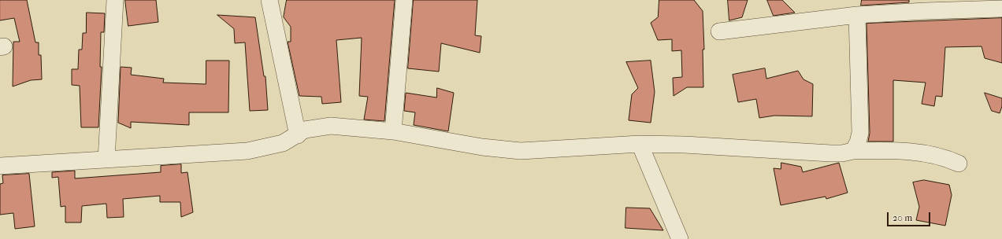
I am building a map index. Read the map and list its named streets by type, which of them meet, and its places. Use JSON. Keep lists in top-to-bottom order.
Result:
{
  "scale_bar": "20 m"
}
